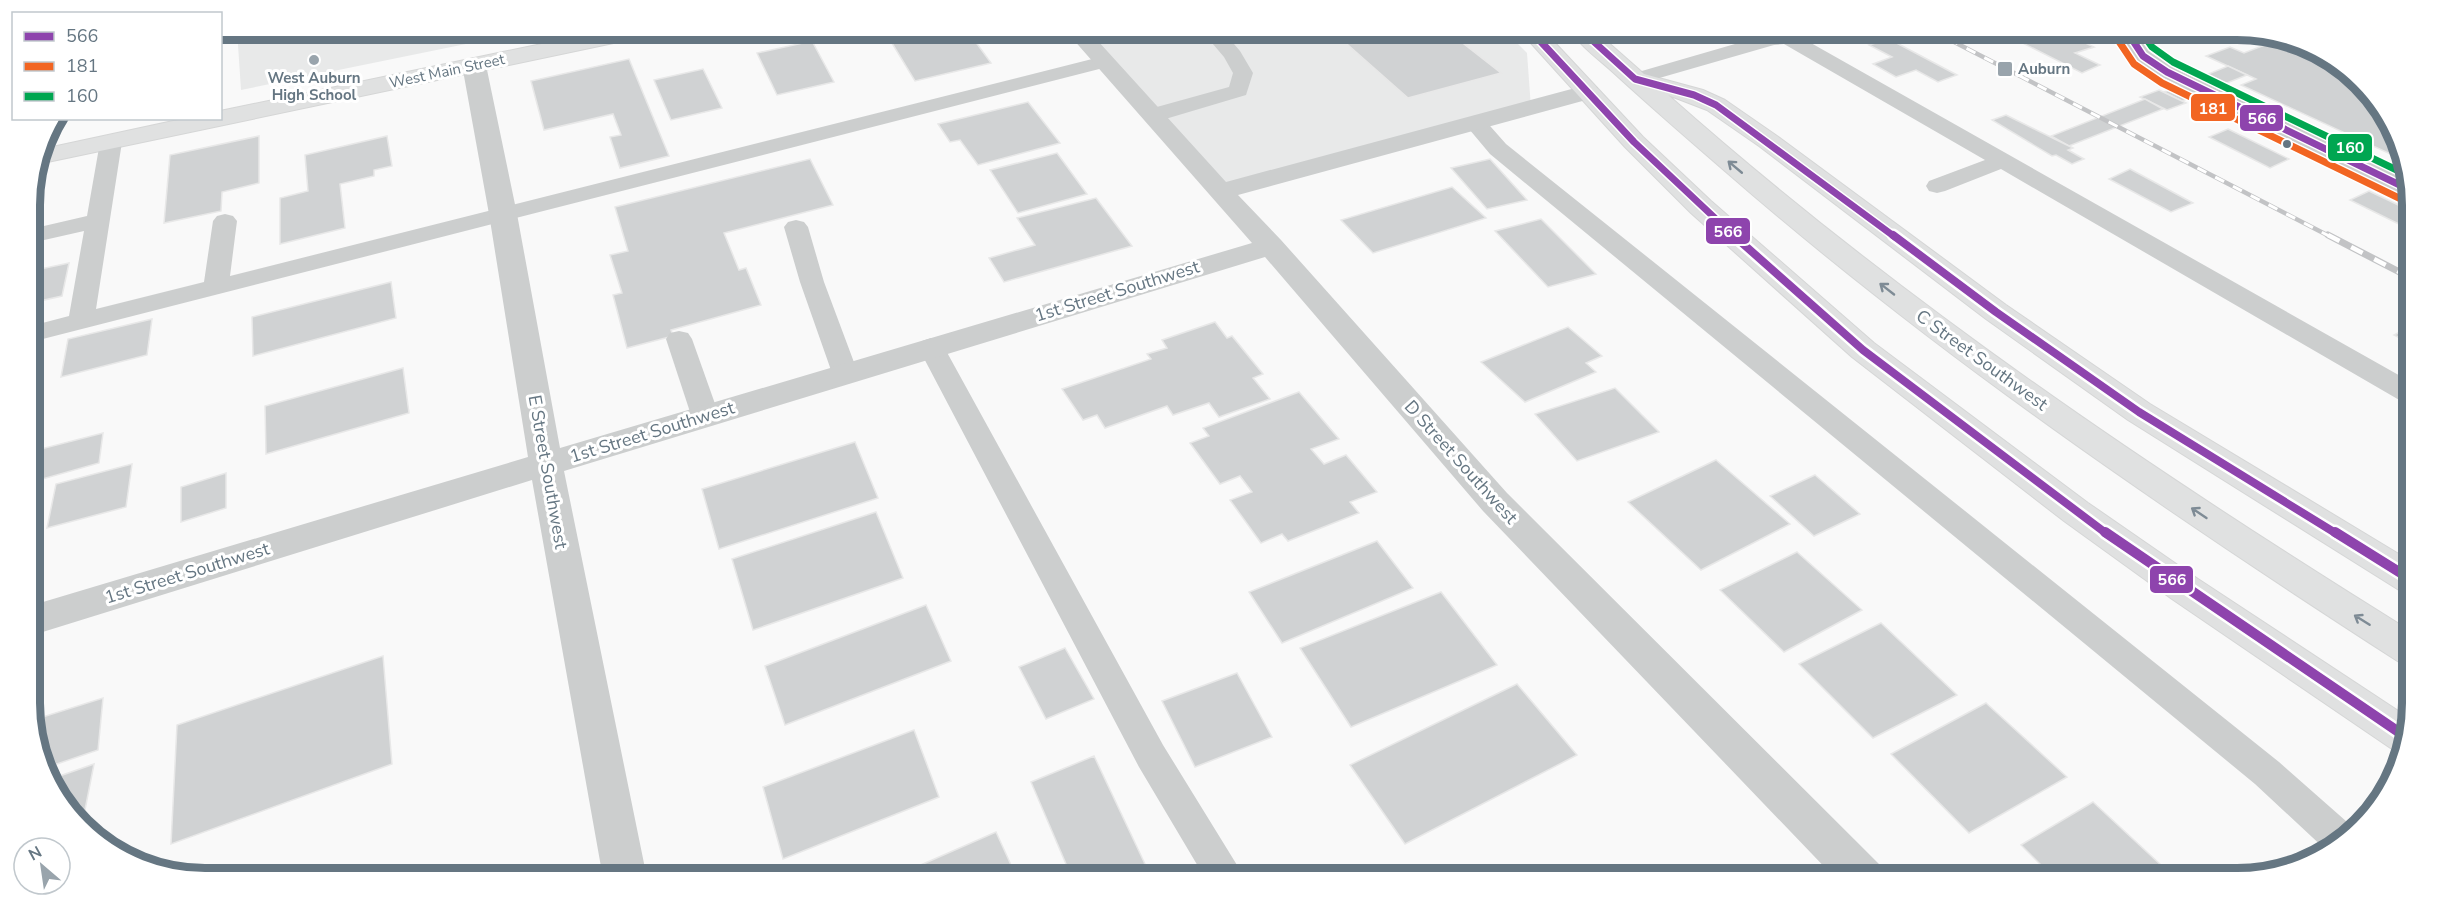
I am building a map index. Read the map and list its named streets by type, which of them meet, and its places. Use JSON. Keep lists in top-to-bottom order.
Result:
{
  "streets": {
    "main road": ["West Main Street", "C Street Southwest"],
    "street": ["1st Street Southwest", "D Street Southwest", "E Street Southwest"]
  },
  "crossings": [
    ["West Main Street", "E Street Southwest"],
    ["1st Street Southwest", "D Street Southwest"],
    ["1st Street Southwest", "E Street Southwest"]
  ],
  "places": {
    "other": ["West Auburn High School"],
    "transit": ["Auburn"]
  },
  "lines": ["transit line 160", "transit line 566", "transit line 181"],
  "legend": ["566", "181", "160"],
  "north": "top left"
}
